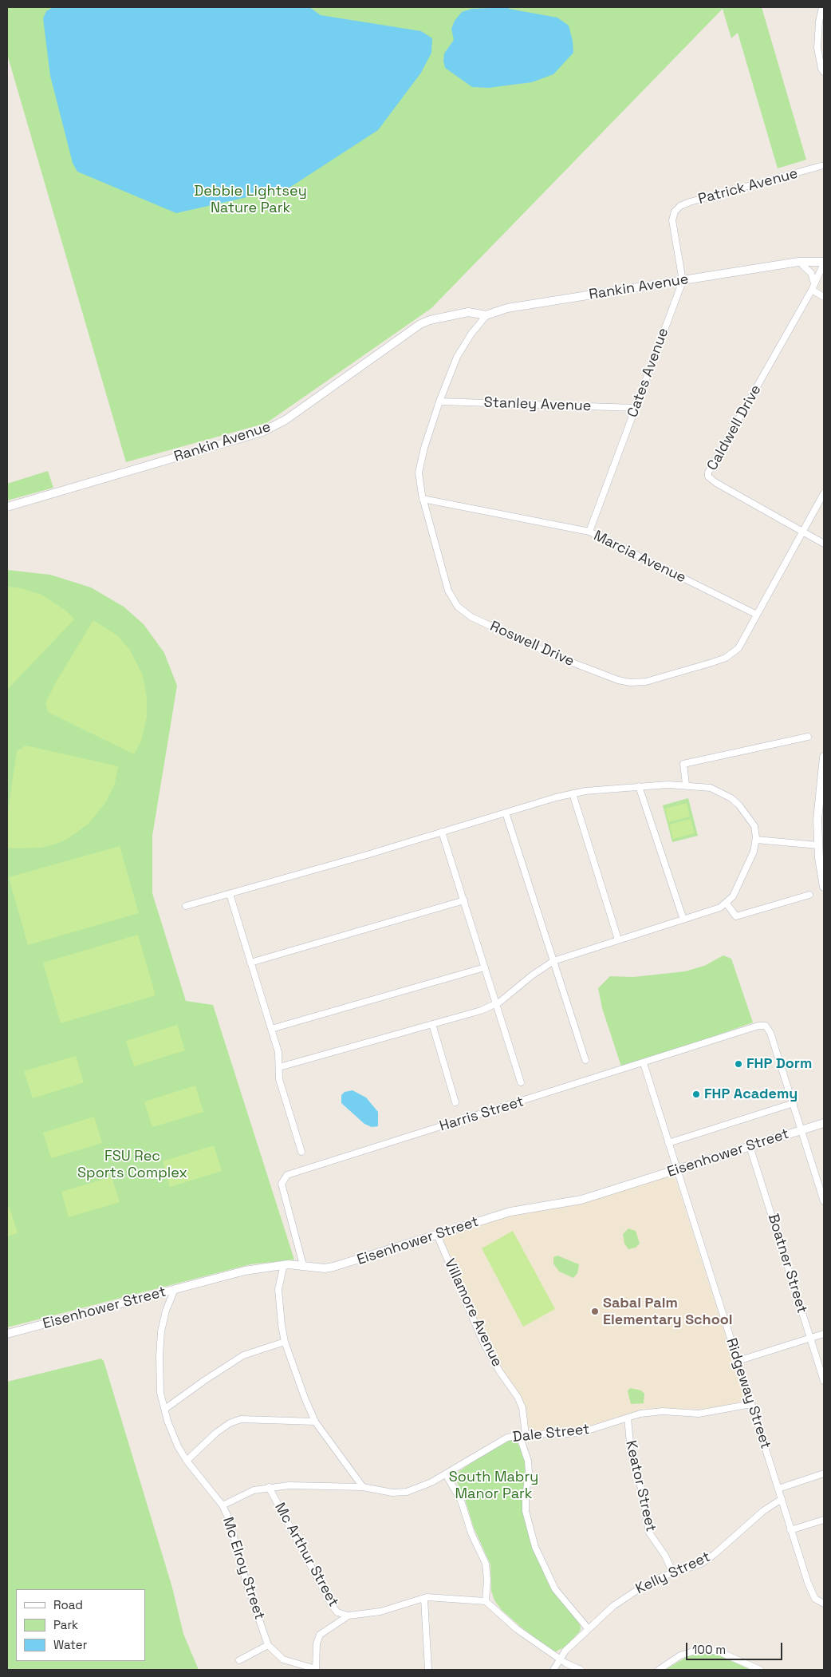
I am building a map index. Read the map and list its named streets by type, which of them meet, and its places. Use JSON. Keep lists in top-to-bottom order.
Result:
{
  "streets": {
    "street": [
      "Patrick Avenue",
      "Rankin Avenue",
      "Cates Avenue",
      "Stanley Avenue",
      "Caldwell Drive",
      "Marcia Avenue",
      "Roswell Drive",
      "Harris Street",
      "Eisenhower Street",
      "Boatner Street",
      "Villamore Avenue",
      "Ridgeway Street",
      "Dale Street",
      "Keator Street",
      "Mc Arthur Street",
      "Mc Elroy Street",
      "Kelly Street"
    ]
  },
  "crossings": [
    ["Patrick Avenue", "Cates Avenue"],
    ["Rankin Avenue", "Cates Avenue"],
    ["Rankin Avenue", "Caldwell Drive"],
    ["Rankin Avenue", "Roswell Drive"],
    ["Cates Avenue", "Stanley Avenue"],
    ["Cates Avenue", "Marcia Avenue"],
    ["Stanley Avenue", "Roswell Drive"],
    ["Caldwell Drive", "Roswell Drive"],
    ["Marcia Avenue", "Roswell Drive"],
    ["Harris Street", "Eisenhower Street"],
    ["Harris Street", "Ridgeway Street"],
    ["Eisenhower Street", "Boatner Street"],
    ["Eisenhower Street", "Villamore Avenue"],
    ["Eisenhower Street", "Ridgeway Street"],
    ["Eisenhower Street", "Mc Elroy Street"],
    ["Villamore Avenue", "Dale Street"],
    ["Villamore Avenue", "Kelly Street"],
    ["Ridgeway Street", "Dale Street"],
    ["Ridgeway Street", "Kelly Street"],
    ["Dale Street", "Keator Street"],
    ["Dale Street", "Mc Arthur Street"],
    ["Dale Street", "Mc Elroy Street"],
    ["Keator Street", "Kelly Street"]
  ],
  "parks": ["Debbie Lightsey Nature Park", "FSU Rec Sports Complex", "South Mabry Manor Park"],
  "places": ["FHP Dorm", "FHP Academy", "Sabal Palm Elementary School"],
  "legend": ["Road", "Park", "Water"],
  "scale_bar": "100 m"
}
